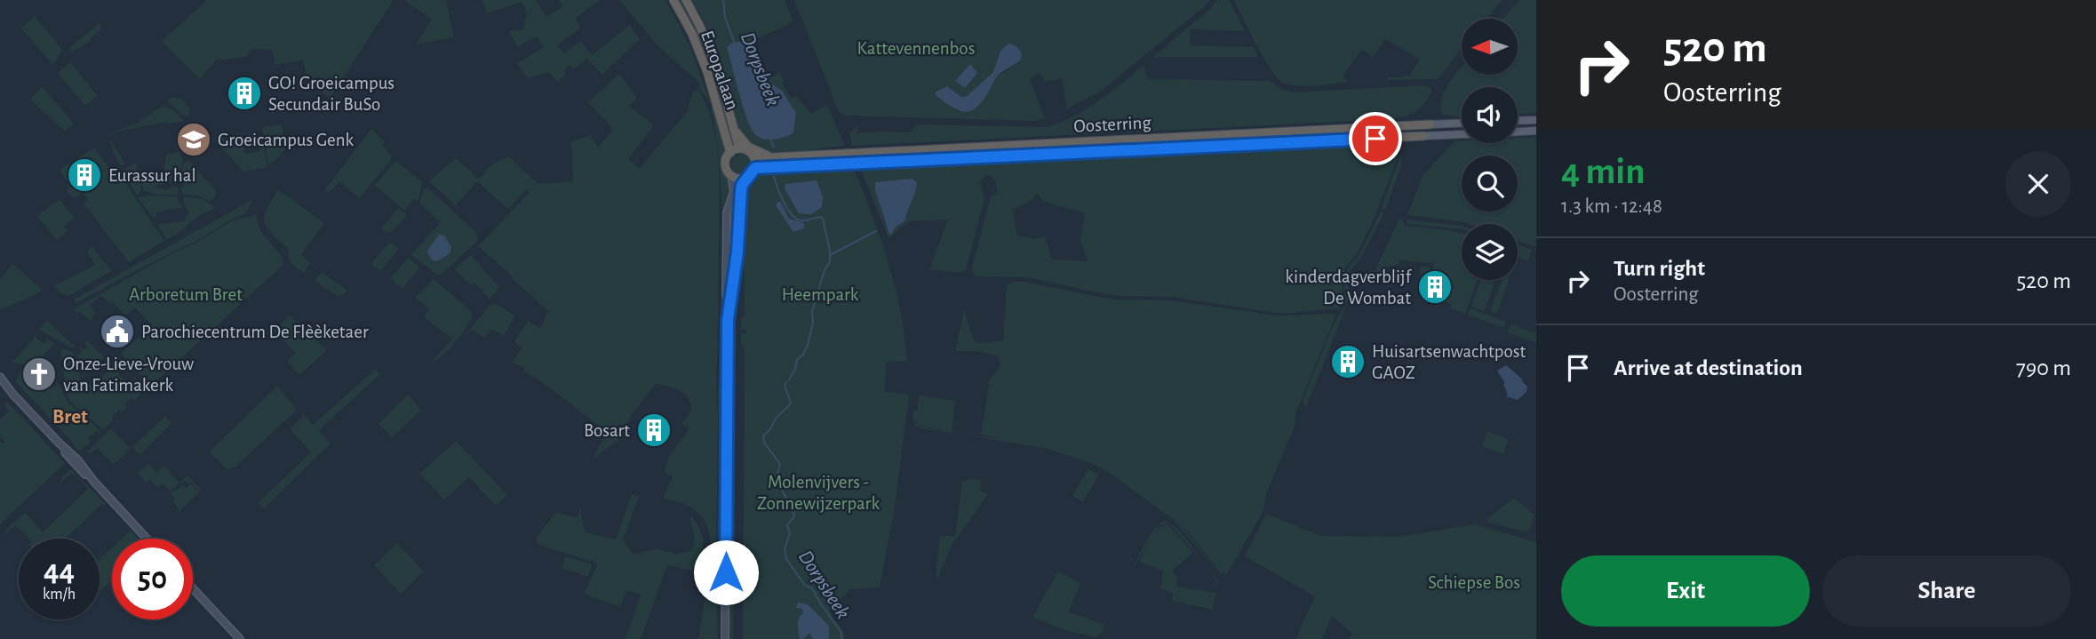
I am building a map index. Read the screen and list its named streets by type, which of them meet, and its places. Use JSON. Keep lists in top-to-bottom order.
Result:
{
  "streets": {
    "highway": ["Europalaan", "Oosterring"]
  },
  "crossings": [
    ["Europalaan", "Oosterring"]
  ],
  "districts": ["Bret"],
  "water": ["Dorpsbeek"],
  "parks": [
    "Kattevennenbos",
    "Arboretum Bret",
    "Heempark",
    "Molenvijvers - Zonnewijzerpark",
    "Schiepse Bos"
  ],
  "places": {
    "building": [
      "GO! Groeicampus Secundair BuSo",
      "Eurassur hal",
      "kinderdagverblijf De Wombat",
      "Huisartsenwachtpost GAOZ",
      "Bosart"
    ],
    "school or university": ["Groeicampus Genk"],
    "public building": ["Parochiecentrum De Flèèketaer"],
    "church": ["Onze-Lieve-Vrouw van Fatimakerk"]
  },
  "north": "left",
  "page": {
    "turn": ["520 m", "Oosterring"],
    "heading": ["4 min", "1.3 km · 12:48"],
    "list": [
      {
        "name": "Turn right",
        "note": "Oosterring",
        "value": "520 m"
      },
      {
        "name": "Arrive at destination",
        "value": "790 m"
      }
    ],
    "speed": "44 km/h",
    "limit": "50",
    "buttons": ["Exit", "Share"]
  }
}
